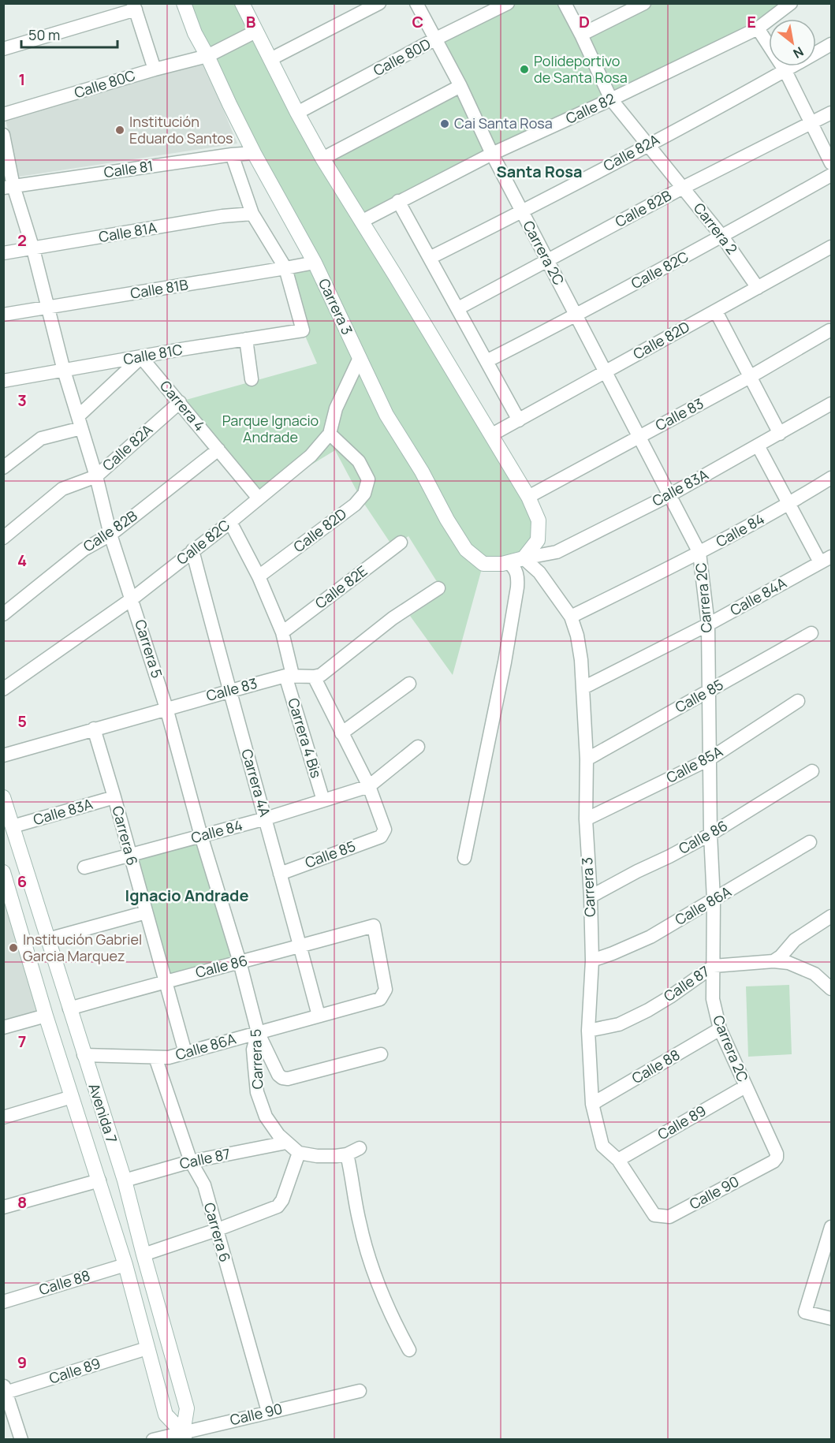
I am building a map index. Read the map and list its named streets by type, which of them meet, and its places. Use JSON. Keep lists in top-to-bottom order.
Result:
{
  "streets": {
    "main road": ["Carrera 3", "Avenida 7"],
    "street": [
      "Calle 80D",
      "Calle 80C",
      "Calle 82",
      "Calle 82A",
      "Calle 81",
      "Calle 82B",
      "Carrera 2",
      "Calle 81A",
      "Carrera 2C",
      "Calle 82C",
      "Calle 81B",
      "Calle 82D",
      "Calle 81C",
      "Carrera 4",
      "Calle 83",
      "Calle 83A",
      "Calle 84",
      "Calle 82E",
      "Calle 84A",
      "Carrera 5",
      "Calle 85",
      "Carrera 4 Bis",
      "Calle 85A",
      "Carrera 4A",
      "Carrera 6",
      "Calle 86",
      "Calle 86A",
      "Calle 87",
      "Calle 88",
      "Calle 89",
      "Calle 90"
    ]
  },
  "crossings": [
    ["Calle 80D", "Carrera 2C"],
    ["Calle 80C", "Carrera 3"],
    ["Calle 82", "Carrera 2"],
    ["Calle 82", "Carrera 2C"],
    ["Calle 82A", "Carrera 2"],
    ["Calle 82A", "Carrera 2C"],
    ["Calle 82A", "Carrera 4"],
    ["Calle 82A", "Carrera 5"],
    ["Calle 81", "Carrera 3"],
    ["Calle 81", "Carrera 5"],
    ["Calle 82B", "Carrera 2"],
    ["Calle 82B", "Carrera 2C"],
    ["Calle 82B", "Carrera 4"],
    ["Calle 82B", "Carrera 5"],
    ["Carrera 2", "Calle 82C"],
    ["Carrera 2", "Calle 82D"],
    ["Calle 81A", "Carrera 5"],
    ["Carrera 2C", "Calle 82C"],
    ["Carrera 2C", "Calle 82D"],
    ["Carrera 2C", "Calle 83"],
    ["Carrera 2C", "Calle 83A"],
    ["Carrera 2C", "Calle 84"],
    ["Carrera 2C", "Calle 84A"],
    ["Carrera 2C", "Calle 85"],
    ["Carrera 2C", "Calle 85A"],
    ["Carrera 2C", "Calle 86"],
    ["Carrera 2C", "Calle 86A"],
    ["Carrera 2C", "Calle 87"],
    ["Carrera 2C", "Calle 88"],
    ["Carrera 2C", "Calle 89"],
    ["Carrera 2C", "Calle 90"],
    ["Calle 82C", "Carrera 3"],
    ["Calle 82C", "Calle 82D"],
    ["Calle 82C", "Carrera 4"],
    ["Calle 82C", "Carrera 5"],
    ["Calle 82C", "Carrera 4A"],
    ["Calle 81B", "Carrera 3"],
    ["Calle 81B", "Calle 81C"],
    ["Calle 81B", "Carrera 5"],
    ["Carrera 3", "Calle 83A"],
    ["Carrera 3", "Calle 84"],
    ["Carrera 3", "Calle 84A"],
    ["Carrera 3", "Calle 85"],
    ["Carrera 3", "Calle 85A"],
    ["Carrera 3", "Calle 86"],
    ["Carrera 3", "Calle 86A"],
    ["Carrera 3", "Calle 87"],
    ["Carrera 3", "Calle 88"],
    ["Carrera 3", "Calle 89"],
    ["Carrera 3", "Calle 90"],
    ["Calle 81C", "Carrera 4"],
    ["Calle 81C", "Carrera 5"],
    ["Calle 83", "Carrera 5"],
    ["Calle 83", "Carrera 4 Bis"],
    ["Calle 83", "Carrera 4A"],
    ["Calle 83", "Carrera 6"],
    ["Calle 83A", "Carrera 6"],
    ["Calle 83A", "Avenida 7"],
    ["Calle 84", "Carrera 5"],
    ["Calle 84", "Calle 85"],
    ["Calle 84", "Carrera 4 Bis"],
    ["Calle 84", "Carrera 4A"],
    ["Calle 84", "Carrera 6"],
    ["Carrera 5", "Calle 86"],
    ["Carrera 5", "Calle 86A"],
    ["Carrera 5", "Calle 87"],
    ["Calle 85", "Carrera 4A"],
    ["Carrera 4A", "Calle 86"],
    ["Carrera 4A", "Calle 86A"],
    ["Carrera 6", "Calle 86"],
    ["Carrera 6", "Calle 86A"],
    ["Carrera 6", "Calle 87"],
    ["Carrera 6", "Calle 90"],
    ["Calle 86", "Calle 86A"],
    ["Calle 86", "Avenida 7"],
    ["Calle 86A", "Avenida 7"],
    ["Calle 87", "Avenida 7"],
    ["Calle 88", "Avenida 7"],
    ["Avenida 7", "Calle 89"],
    ["Avenida 7", "Calle 90"]
  ],
  "districts": ["Santa Rosa", "Ignacio Andrade"],
  "parks": ["Parque Ignacio Andrade"],
  "places": [
    "Polideportivo de Santa Rosa",
    "Cai Santa Rosa",
    "Institución Eduardo Santos",
    "Institución Gabriel Garcia Marquez"
  ],
  "scale_bar": "50 m",
  "north": "bottom right",
  "grid": {
    "columns": [
      "B",
      "C",
      "D",
      "E"
    ],
    "rows": [
      "1",
      "2",
      "3",
      "4",
      "5",
      "6",
      "7",
      "8",
      "9"
    ]
  }
}
